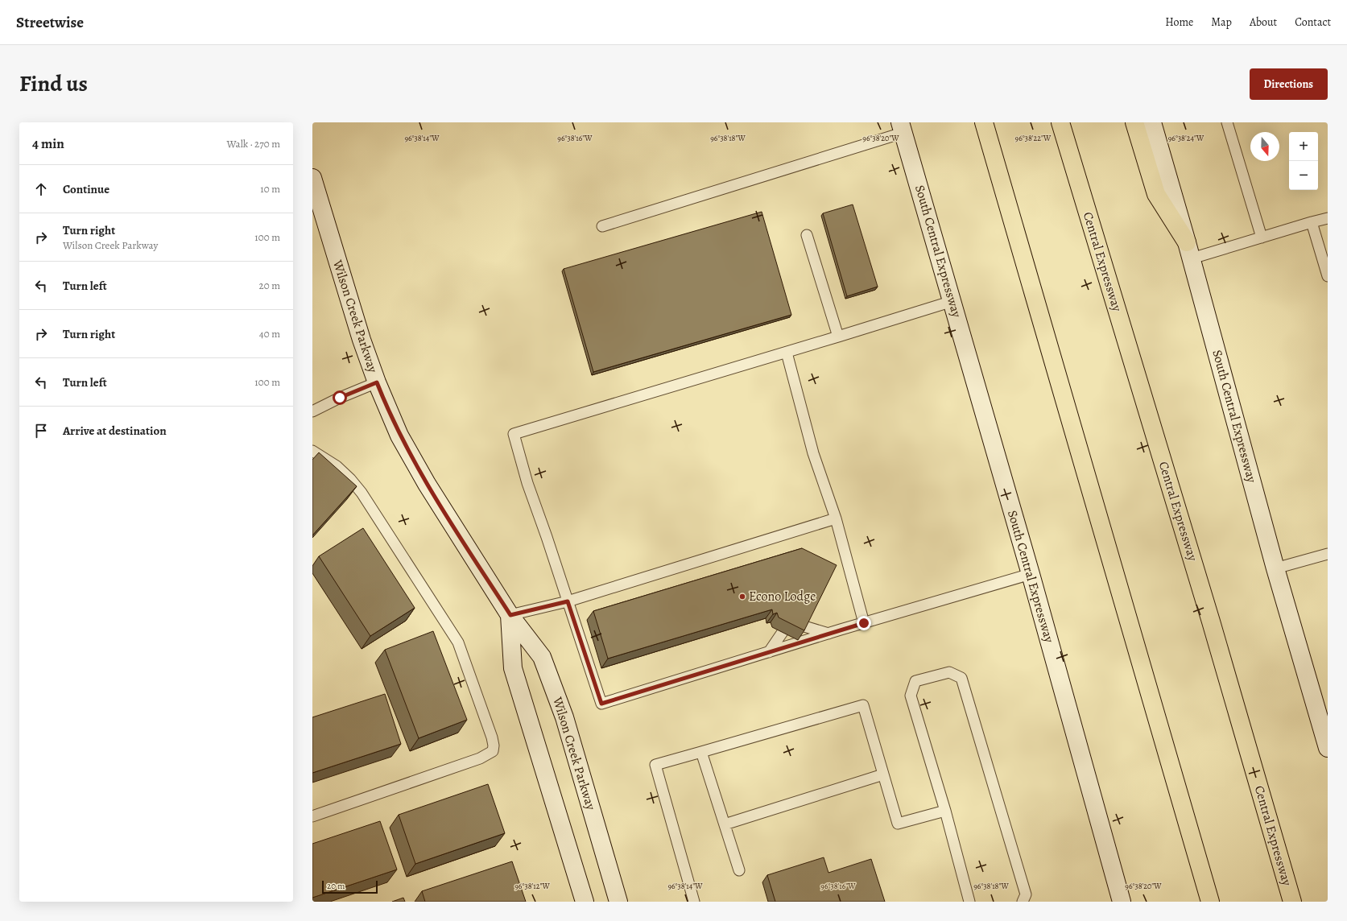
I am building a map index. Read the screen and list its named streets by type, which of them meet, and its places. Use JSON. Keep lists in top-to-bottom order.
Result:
{
  "streets": {
    "highway": ["Central Expressway"],
    "main road": ["South Central Expressway", "Wilson Creek Parkway"]
  },
  "places": ["Econo Lodge"],
  "scale_bar": "20 m",
  "north": "bottom",
  "page": {
    "header": "Streetwise",
    "nav": [
      "Home",
      "Map",
      "About",
      "Contact"
    ],
    "title": "Find us",
    "buttons": "Directions",
    "heading": ["4 min", "Walk · 270 m"],
    "map_buttons": ["+", "−"],
    "list": [
      ["Continue", "10 m"],
      ["Turn right", "Wilson Creek Parkway", "100 m"],
      ["Turn left", "20 m"],
      ["Turn right", "40 m"],
      ["Turn left", "100 m"],
      "Arrive at destination"
    ],
    "scale": "20 m"
  },
  "coordinates": [
    "96°38'14\"W",
    "96°38'16\"W",
    "96°38'18\"W",
    "96°38'20\"W",
    "96°38'22\"W",
    "96°38'24\"W",
    "96°38'12\"W"
  ]
}
